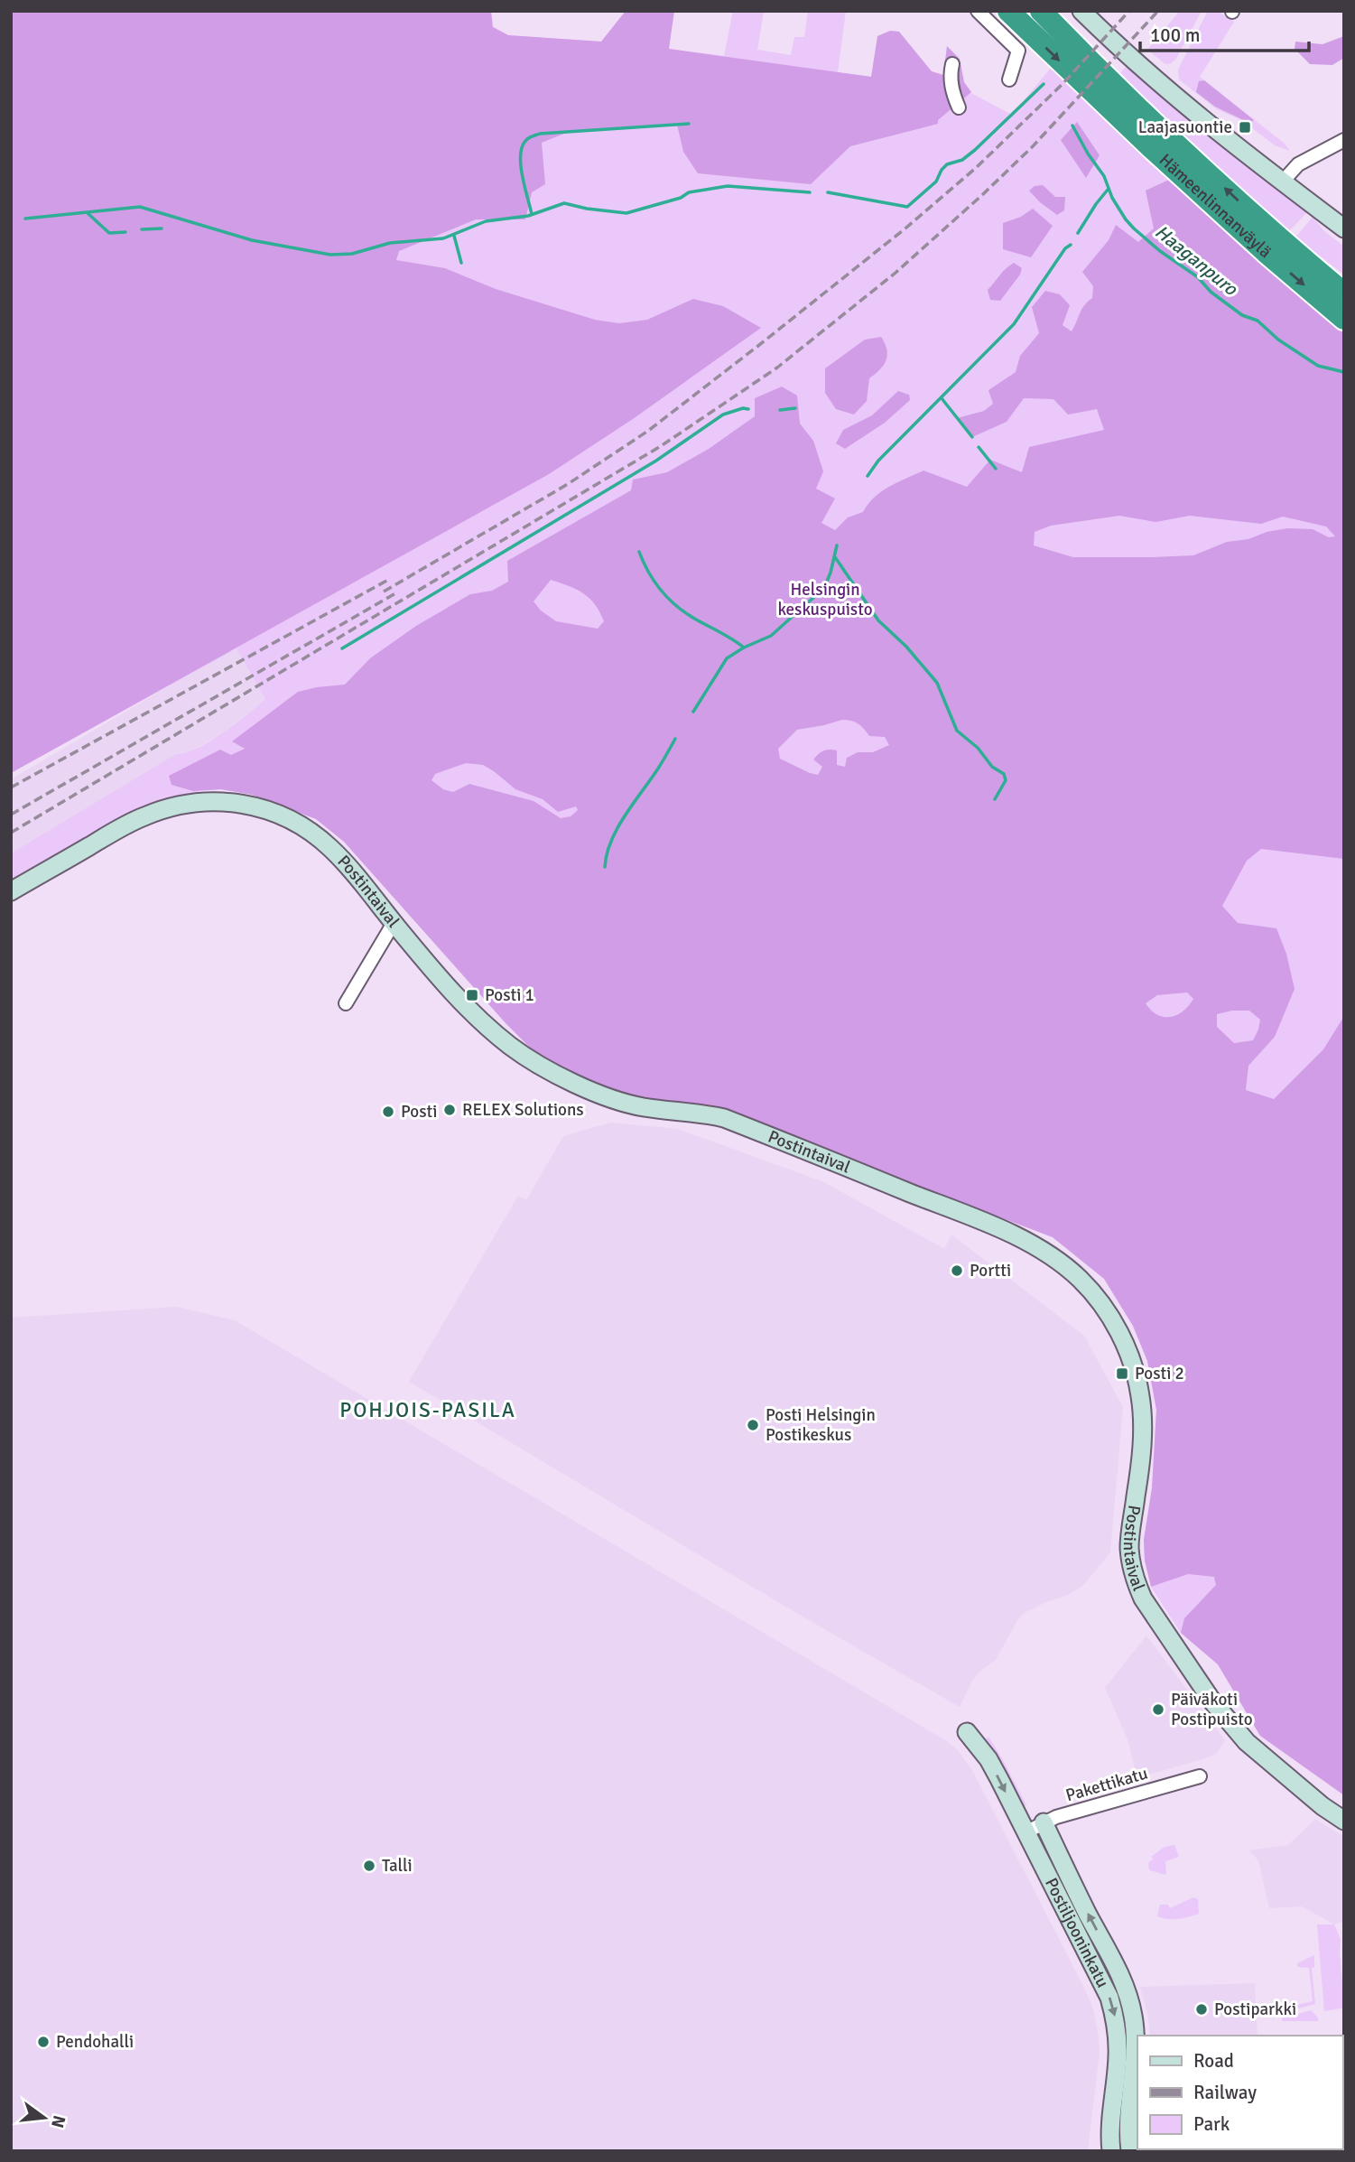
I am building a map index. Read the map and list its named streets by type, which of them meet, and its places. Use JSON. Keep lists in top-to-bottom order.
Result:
{
  "streets": {
    "highway": ["Hämeenlinnanväylä"],
    "street": ["Postintaival", "Pakettikatu", "Postiljooninkatu"]
  },
  "crossings": [
    ["Pakettikatu", "Postiljooninkatu"]
  ],
  "districts": ["POHJOIS-PASILA"],
  "water": ["Haaganpuro"],
  "parks": ["Helsingin keskuspuisto"],
  "places": {
    "transit": ["Laajasuontie", "Posti 1", "Posti 2"],
    "other": [
      "RELEX Solutions",
      "Posti",
      "Portti",
      "Posti Helsingin Postikeskus",
      "Päiväkoti Postipuisto",
      "Talli",
      "Postiparkki",
      "Pendohalli"
    ]
  },
  "legend": ["Road", "Railway", "Park"],
  "scale_bar": "100 m",
  "north": "right"
}
